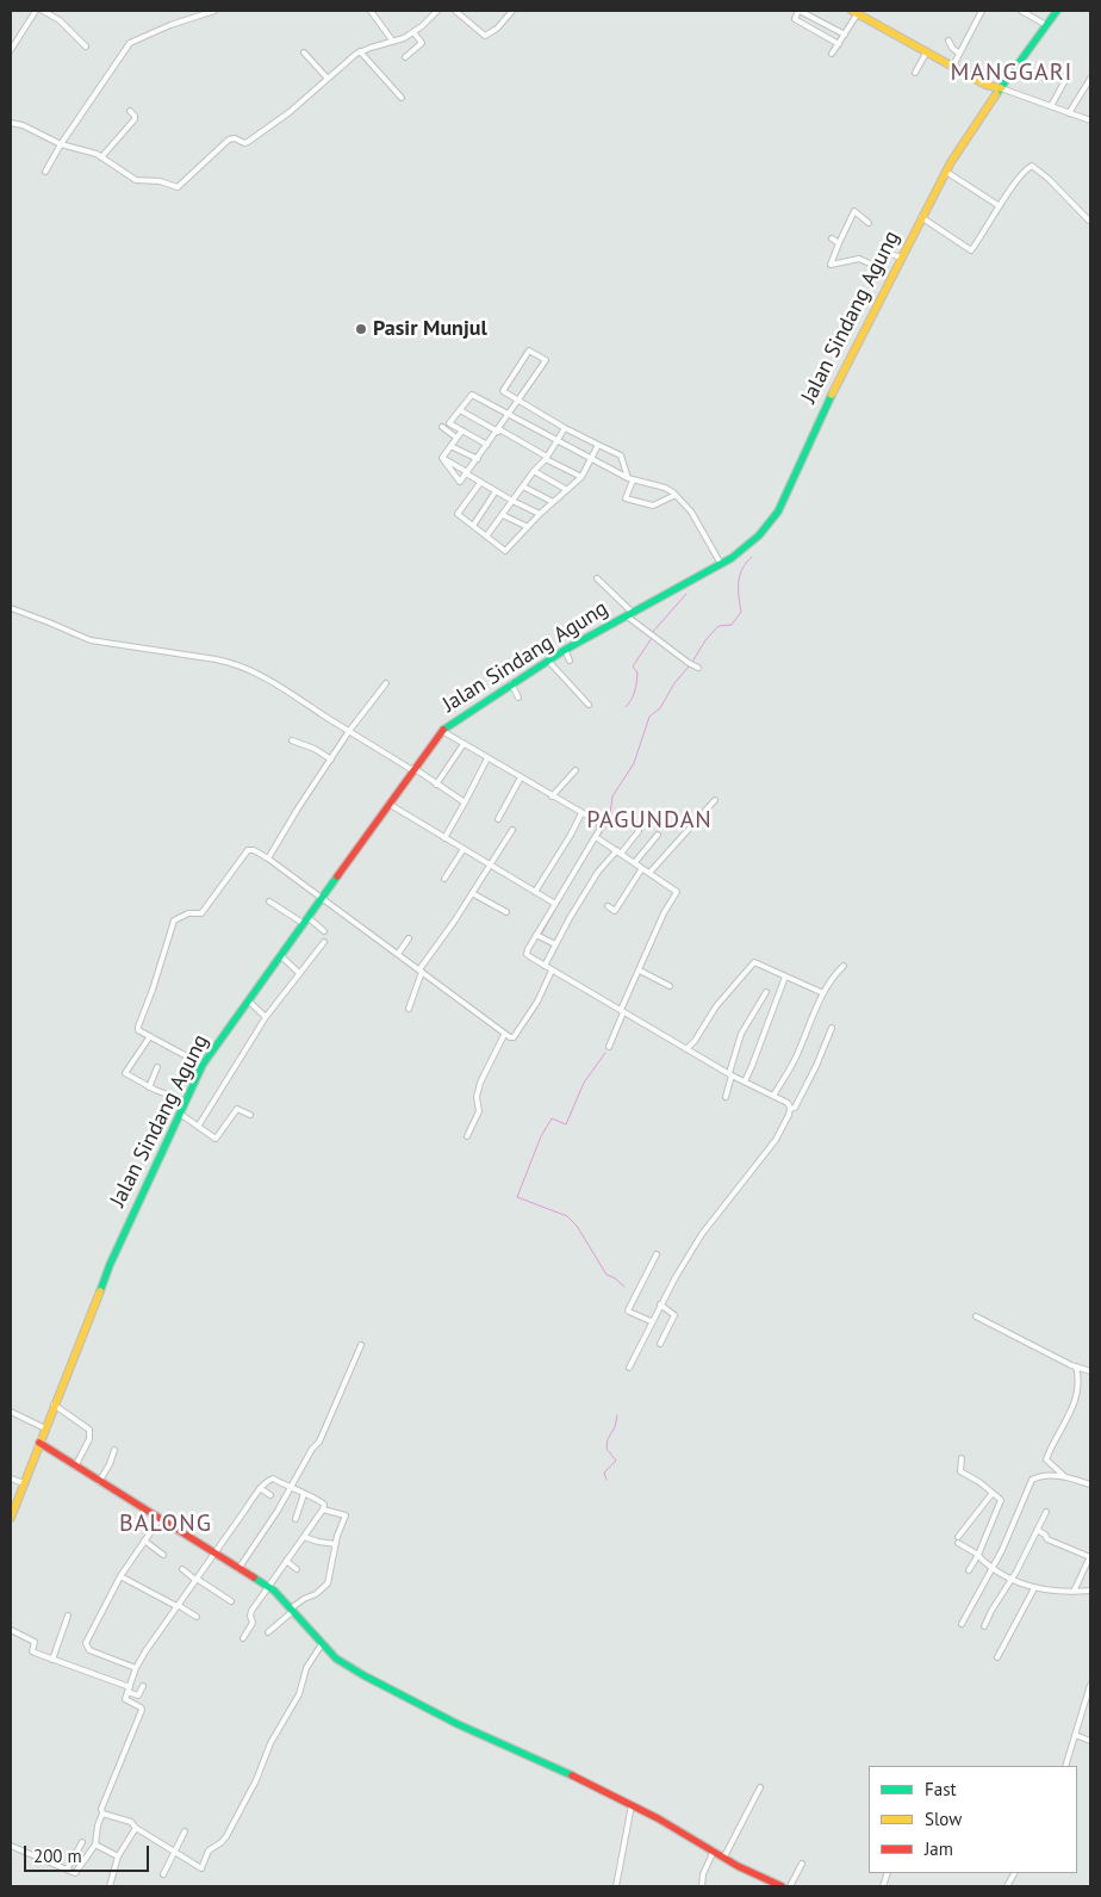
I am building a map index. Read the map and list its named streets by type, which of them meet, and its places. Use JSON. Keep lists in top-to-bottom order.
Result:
{
  "streets": {
    "main road": ["Jalan Sindang Agung"]
  },
  "districts": ["MANGGARI", "PAGUNDAN", "BALONG"],
  "places": ["Pasir Munjul"],
  "legend": ["Fast", "Slow", "Jam"],
  "scale_bar": "200 m"
}
